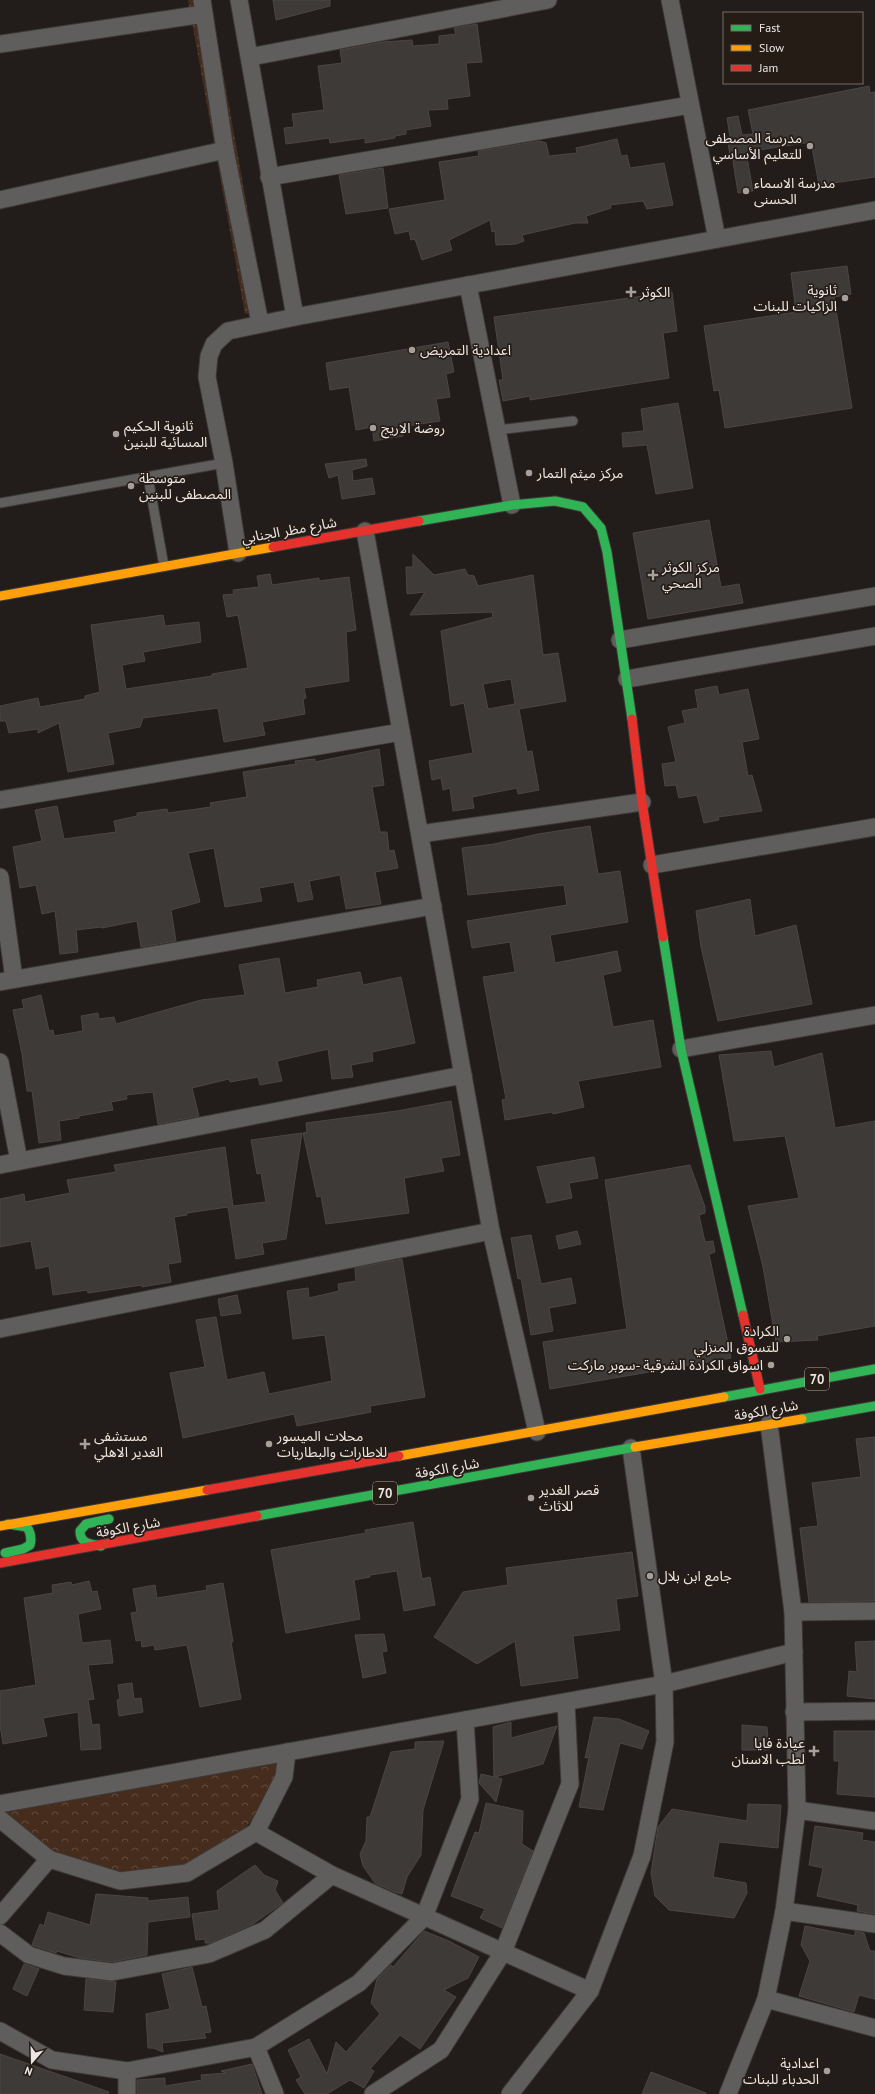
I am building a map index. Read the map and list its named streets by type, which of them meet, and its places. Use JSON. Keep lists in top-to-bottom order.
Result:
{
  "streets": {
    "main road": ["شارع مظر الجنابي", "70", "شارع الكوفة"]
  },
  "places": {
    "other": [
      "مدرسة المصطفى للتعليم الأساسي",
      "مدرسة الاسماء الحسنى",
      "ثانوية الزاكيات للبنات",
      "اعدادية التمريض",
      "روضة الاريج",
      "ثانوية الحكيم المسائية للبنين",
      "مركز ميثم التمار",
      "متوسطة المصطفى للبنين",
      "الكرادة للتسوق المنزلي",
      "اسواق الكرادة الشرقية -سوبر ماركت",
      "محلات الميسور للاطارات والبطاريات",
      "قصر الغدير للاثاث",
      "جامع ابن بلال",
      "اعدادية الحدباء للبنات"
    ],
    "health": [
      "الكوثر",
      "مركز الكوثر الصحي",
      "مستشفى الغدير الاهلي",
      "عيادة فايا لطب الاسنان"
    ]
  },
  "legend": ["Fast", "Slow", "Jam"],
  "north": "bottom"
}
